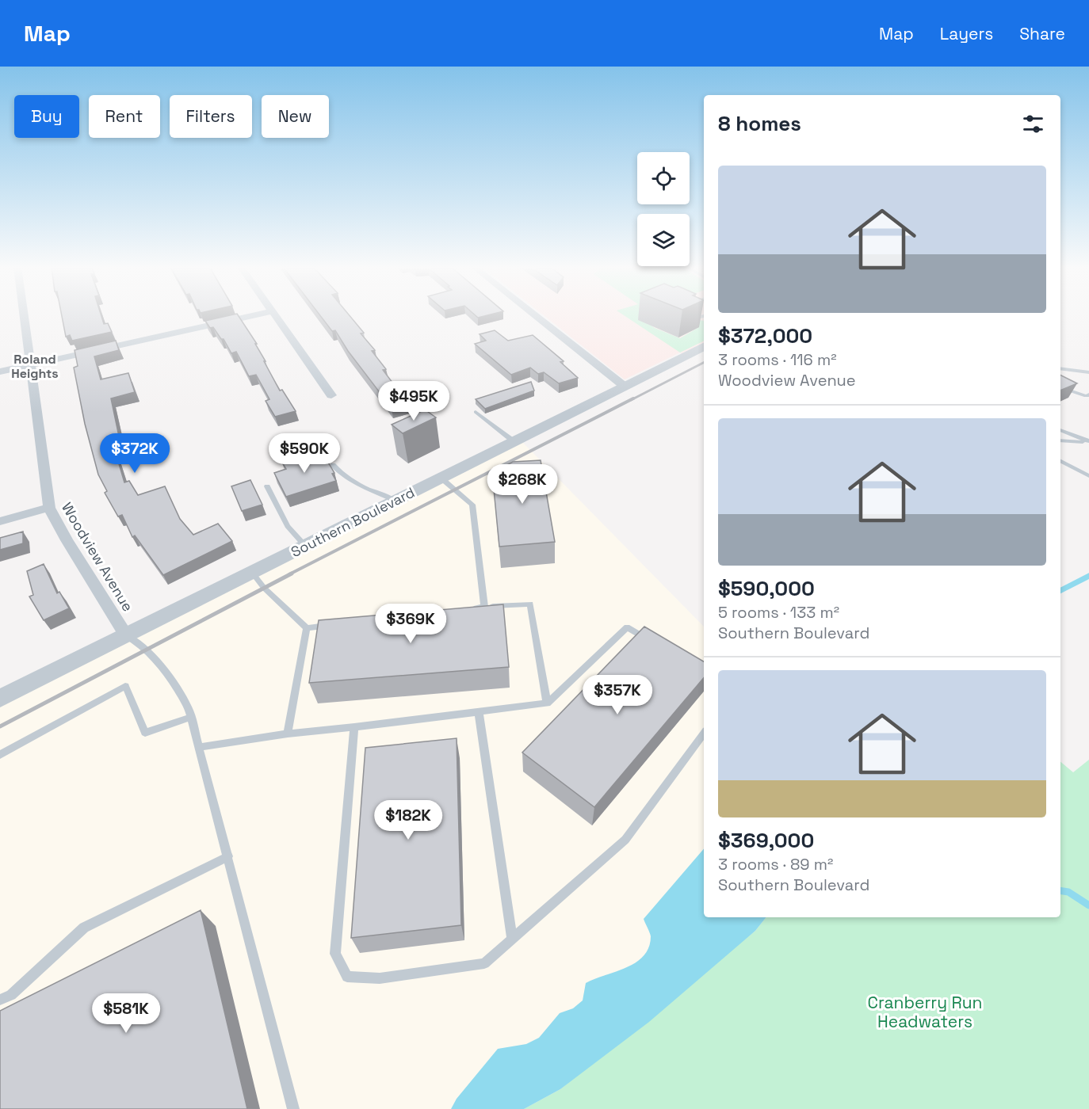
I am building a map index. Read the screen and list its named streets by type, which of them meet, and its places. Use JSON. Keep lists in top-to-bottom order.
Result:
{
  "streets": {
    "street": ["Southern Boulevard", "Woodview Avenue"]
  },
  "crossings": [
    ["Southern Boulevard", "Woodview Avenue"]
  ],
  "districts": ["Roland Heights"],
  "parks": ["Cranberry Run Headwaters"],
  "page": {
    "header": "Map",
    "nav": ["Map", "Layers", "Share"],
    "chip": [
      "Buy",
      "Rent",
      "Filters",
      "New"
    ],
    "heading": "8 homes",
    "list": [
      {
        "name": "$372,000",
        "note": "3 rooms · 116 m² · Woodview Avenue"
      },
      {
        "name": "$590,000",
        "note": "5 rooms · 133 m² · Southern Boulevard"
      },
      {
        "name": "$369,000",
        "note": "3 rooms · 89 m² · Southern Boulevard"
      }
    ],
    "price": [
      "$495K",
      "$372K",
      "$590K",
      "$268K",
      "$369K",
      "$357K",
      "$182K",
      "$581K"
    ]
  }
}
